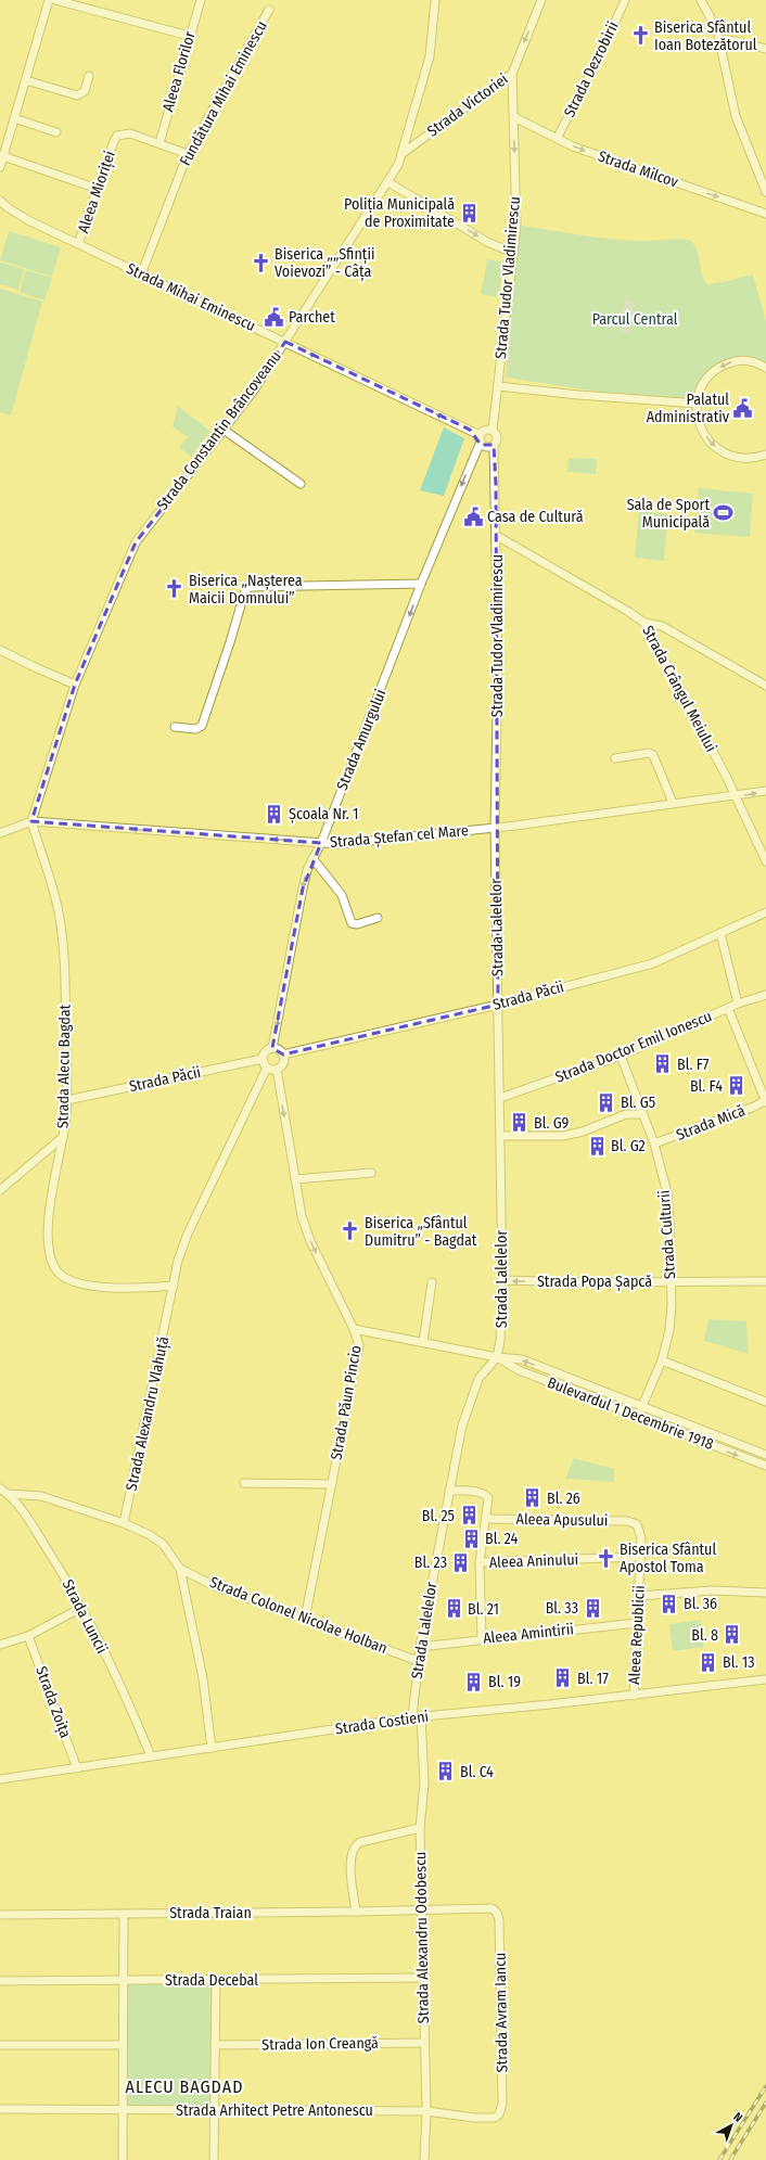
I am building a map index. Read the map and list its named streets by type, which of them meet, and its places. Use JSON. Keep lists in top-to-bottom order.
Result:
{
  "streets": {
    "street": [
      "Strada Dezrobirii",
      "Aleea Florilor",
      "Fundătura Mihai Eminescu",
      "Strada Victoriei",
      "Strada Milcov",
      "Aleea Mioriței",
      "Strada Tudor Vladimirescu",
      "Strada Mihai Eminescu",
      "Strada Constantin Brâncoveanu",
      "Strada Crângul Meiului",
      "Strada Amurgului",
      "Strada Ștefan cel Mare",
      "Strada Lalelelor",
      "Strada Păcii",
      "Strada Doctor Emil Ionescu",
      "Strada Alecu Bagdat",
      "Strada Mică",
      "Strada Culturii",
      "Strada Popa Șapcă",
      "Strada Păun Pincio",
      "Strada Alexandru Vlahuță",
      "Bulevardul 1 Decembrie 1918",
      "Aleea Apusului",
      "Aleea Aninului",
      "Strada Colonel Nicolae Holban",
      "Strada Luncii",
      "Aleea Amintirii",
      "Aleea Republicii",
      "Strada Zoița",
      "Strada Costieni",
      "Strada Traian",
      "Strada Alexandru Odobescu",
      "Strada Decebal",
      "Strada Avram Iancu",
      "Strada Ion Creangă",
      "Strada Arhitect Petre Antonescu"
    ]
  },
  "crossings": [
    ["Strada Dezrobirii", "Strada Milcov"],
    ["Aleea Florilor", "Aleea Mioriței"],
    ["Fundătura Mihai Eminescu", "Aleea Mioriței"],
    ["Fundătura Mihai Eminescu", "Strada Mihai Eminescu"],
    ["Strada Victoriei", "Strada Tudor Vladimirescu"],
    ["Strada Victoriei", "Strada Constantin Brâncoveanu"],
    ["Strada Milcov", "Strada Tudor Vladimirescu"],
    ["Aleea Mioriței", "Strada Mihai Eminescu"],
    ["Strada Tudor Vladimirescu", "Strada Mihai Eminescu"],
    ["Strada Tudor Vladimirescu", "Strada Crângul Meiului"],
    ["Strada Tudor Vladimirescu", "Strada Amurgului"],
    ["Strada Tudor Vladimirescu", "Strada Ștefan cel Mare"],
    ["Strada Tudor Vladimirescu", "Strada Lalelelor"],
    ["Strada Mihai Eminescu", "Strada Constantin Brâncoveanu"],
    ["Strada Mihai Eminescu", "Strada Amurgului"],
    ["Strada Constantin Brâncoveanu", "Strada Ștefan cel Mare"],
    ["Strada Constantin Brâncoveanu", "Strada Alecu Bagdat"],
    ["Strada Crângul Meiului", "Strada Ștefan cel Mare"],
    ["Strada Amurgului", "Strada Ștefan cel Mare"],
    ["Strada Amurgului", "Strada Păcii"],
    ["Strada Amurgului", "Strada Păun Pincio"],
    ["Strada Amurgului", "Strada Alexandru Vlahuță"],
    ["Strada Ștefan cel Mare", "Strada Lalelelor"],
    ["Strada Ștefan cel Mare", "Strada Alecu Bagdat"],
    ["Strada Lalelelor", "Strada Păcii"],
    ["Strada Lalelelor", "Strada Doctor Emil Ionescu"],
    ["Strada Lalelelor", "Strada Popa Șapcă"],
    ["Strada Lalelelor", "Bulevardul 1 Decembrie 1918"],
    ["Strada Lalelelor", "Strada Colonel Nicolae Holban"],
    ["Strada Lalelelor", "Aleea Amintirii"],
    ["Strada Lalelelor", "Strada Costieni"],
    ["Strada Păcii", "Strada Alecu Bagdat"],
    ["Strada Păcii", "Strada Păun Pincio"],
    ["Strada Păcii", "Strada Alexandru Vlahuță"],
    ["Strada Doctor Emil Ionescu", "Strada Culturii"],
    ["Strada Alecu Bagdat", "Strada Alexandru Vlahuță"],
    ["Strada Mică", "Strada Culturii"],
    ["Strada Culturii", "Strada Popa Șapcă"],
    ["Strada Culturii", "Bulevardul 1 Decembrie 1918"],
    ["Strada Păun Pincio", "Strada Alexandru Vlahuță"],
    ["Strada Păun Pincio", "Bulevardul 1 Decembrie 1918"],
    ["Strada Păun Pincio", "Strada Colonel Nicolae Holban"],
    ["Aleea Apusului", "Aleea Republicii"],
    ["Aleea Aninului", "Aleea Republicii"],
    ["Strada Luncii", "Strada Costieni"],
    ["Aleea Amintirii", "Aleea Republicii"],
    ["Aleea Republicii", "Strada Costieni"],
    ["Strada Zoița", "Strada Costieni"],
    ["Strada Costieni", "Strada Alexandru Odobescu"],
    ["Strada Traian", "Strada Alexandru Odobescu"],
    ["Strada Traian", "Strada Avram Iancu"],
    ["Strada Alexandru Odobescu", "Strada Decebal"],
    ["Strada Alexandru Odobescu", "Strada Avram Iancu"],
    ["Strada Alexandru Odobescu", "Strada Ion Creangă"],
    ["Strada Alexandru Odobescu", "Strada Arhitect Petre Antonescu"],
    ["Strada Avram Iancu", "Strada Arhitect Petre Antonescu"]
  ],
  "one_way": [
    "Strada Victoriei",
    "Strada Milcov",
    "Strada Mihai Eminescu",
    "Strada Amurgului",
    "Strada Ștefan cel Mare",
    "Strada Popa Șapcă",
    "Strada Păun Pincio"
  ],
  "districts": ["ALECU BAGDAD"],
  "parks": ["Parcul Central"],
  "places": {
    "church": [
      "Biserica Sfântul Ioan Botezătorul",
      "Biserica „„Sfinții Voievozi” - Câța",
      "Biserica „Nașterea Maicii Domnului”",
      "Biserica „Sfântul Dumitru” - Bagdat",
      "Biserica Sfântul Apostol Toma"
    ],
    "building": [
      "Poliția Municipală de Proximitate",
      "Școala Nr. 1",
      "Bl. F7",
      "Bl. F4",
      "Bl. G5",
      "Bl. G9",
      "Bl. G2",
      "Bl. 26",
      "Bl. 25",
      "Bl. 24",
      "Bl. 23",
      "Bl. 36",
      "Bl. 33",
      "Bl. 21",
      "Bl. 8",
      "Bl. 13",
      "Bl. 17",
      "Bl. 19",
      "Bl. C4"
    ],
    "public building": ["Parchet", "Palatul Administrativ", "Casa de Cultură"],
    "sports": ["Sala de Sport Municipală"]
  },
  "north": "top right"
}
